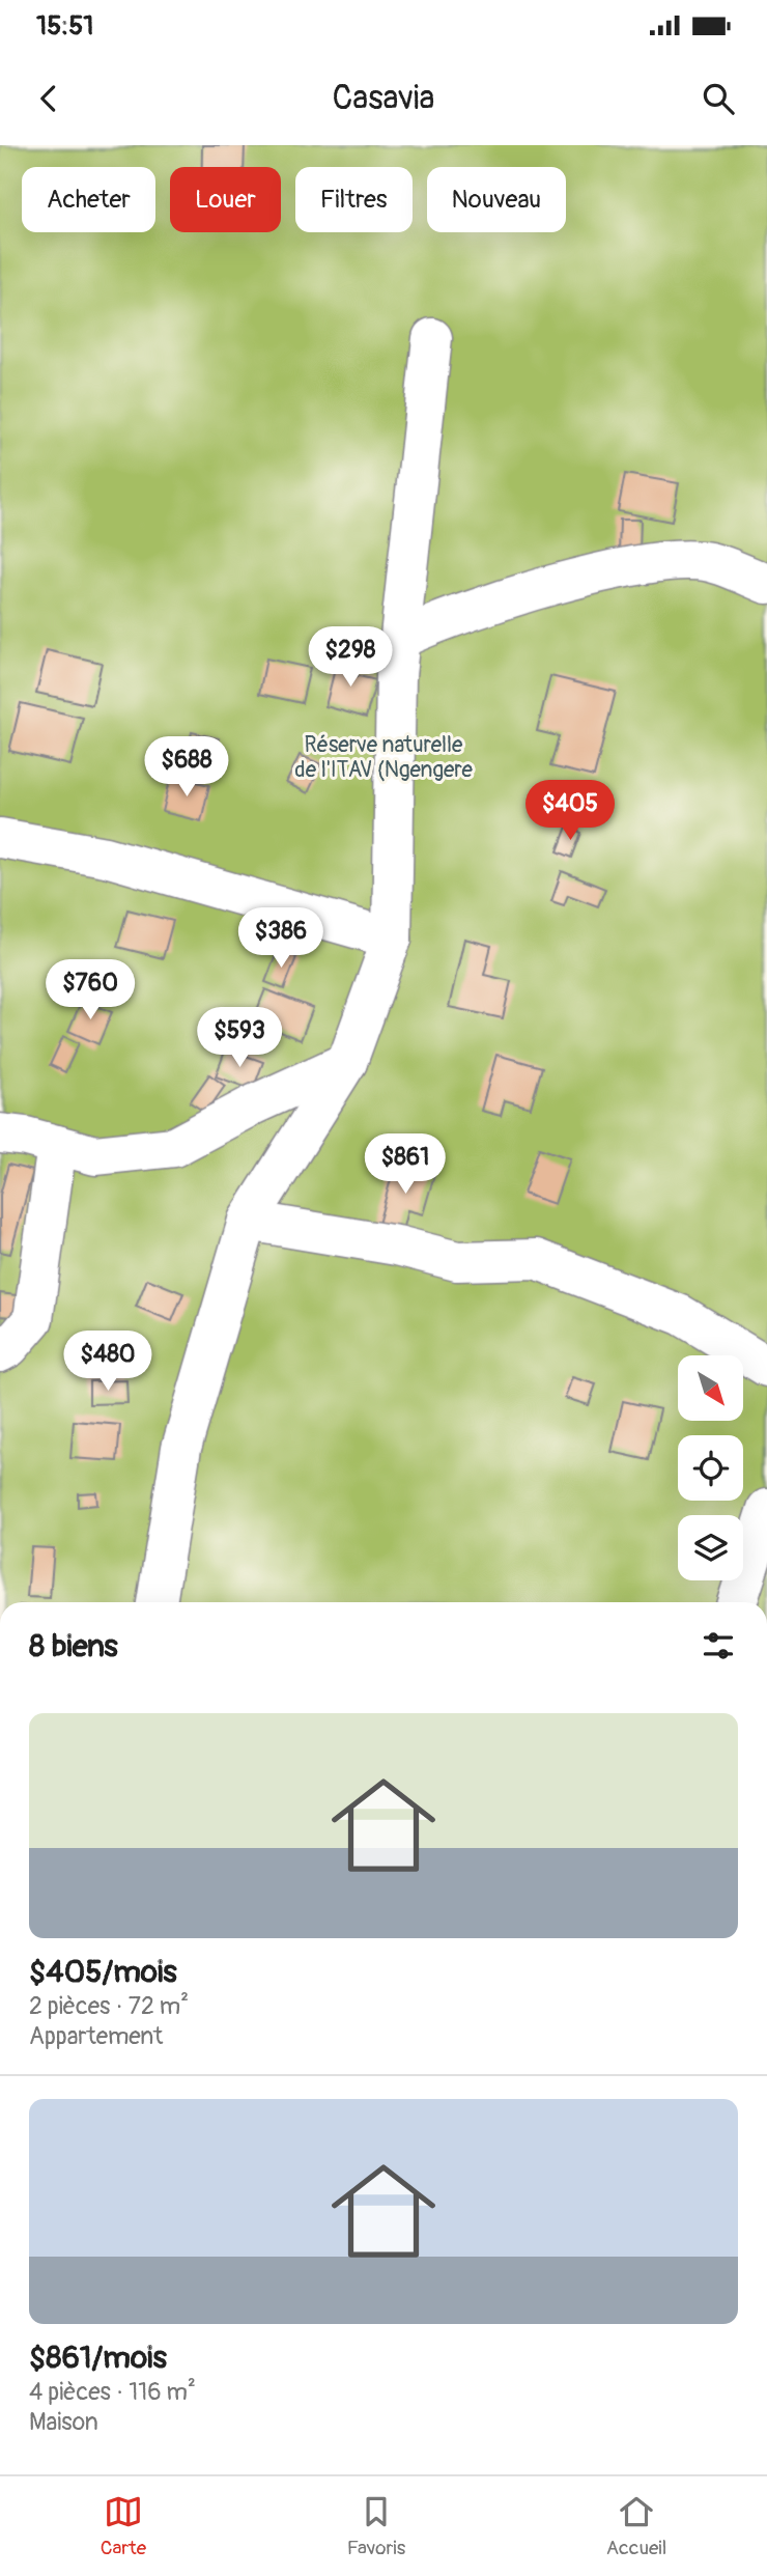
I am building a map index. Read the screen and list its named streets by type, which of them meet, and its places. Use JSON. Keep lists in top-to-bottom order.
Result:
{
  "parks": ["Réserve naturelle de l'ITAV (Ngengere"],
  "north": "bottom right",
  "page": {
    "status": "15:51",
    "header": "Casavia",
    "chip": [
      "Acheter",
      "Louer",
      "Filtres",
      "Nouveau"
    ],
    "price": [
      "$298",
      "$688",
      "$405",
      "$386",
      "$760",
      "$593",
      "$861",
      "$480"
    ],
    "heading": "8 biens",
    "list": [
      {
        "name": "$405/mois",
        "note": "2 pièces · 72 m² · Appartement"
      },
      {
        "name": "$861/mois",
        "note": "4 pièces · 116 m² · Maison"
      }
    ],
    "tabs": ["Carte", "Favoris", "Accueil"]
  }
}
